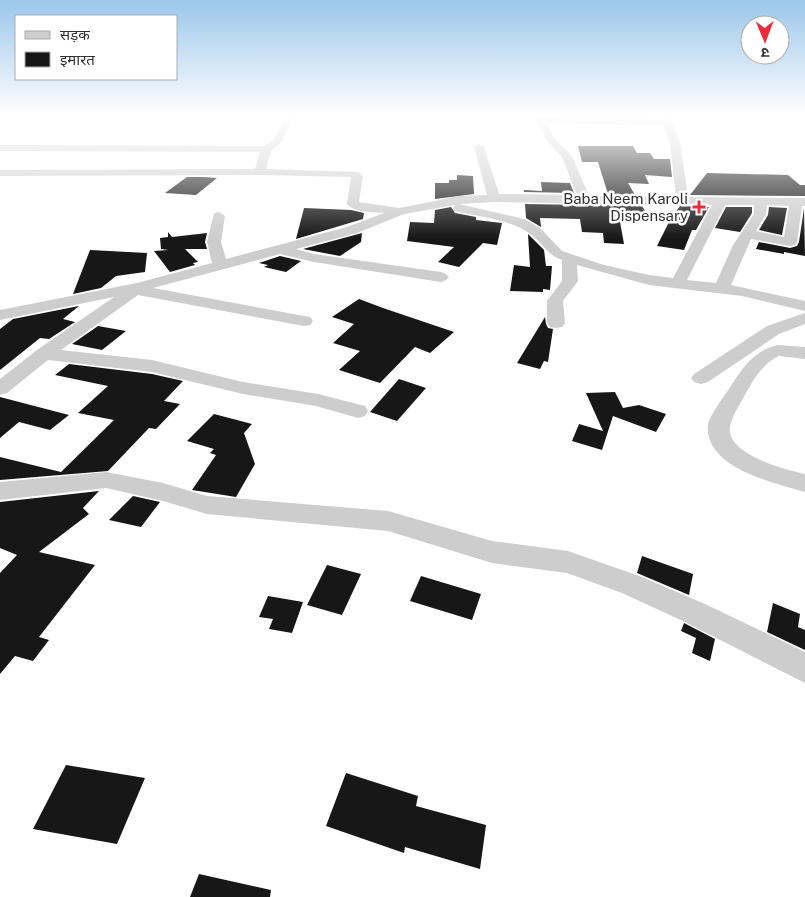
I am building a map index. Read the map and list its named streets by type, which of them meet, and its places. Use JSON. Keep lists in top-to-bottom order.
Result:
{
  "places": {
    "health": ["Baba Neem Karoli Dispensary"]
  },
  "legend": ["सड़क", "इमारत"],
  "north": "bottom"
}
